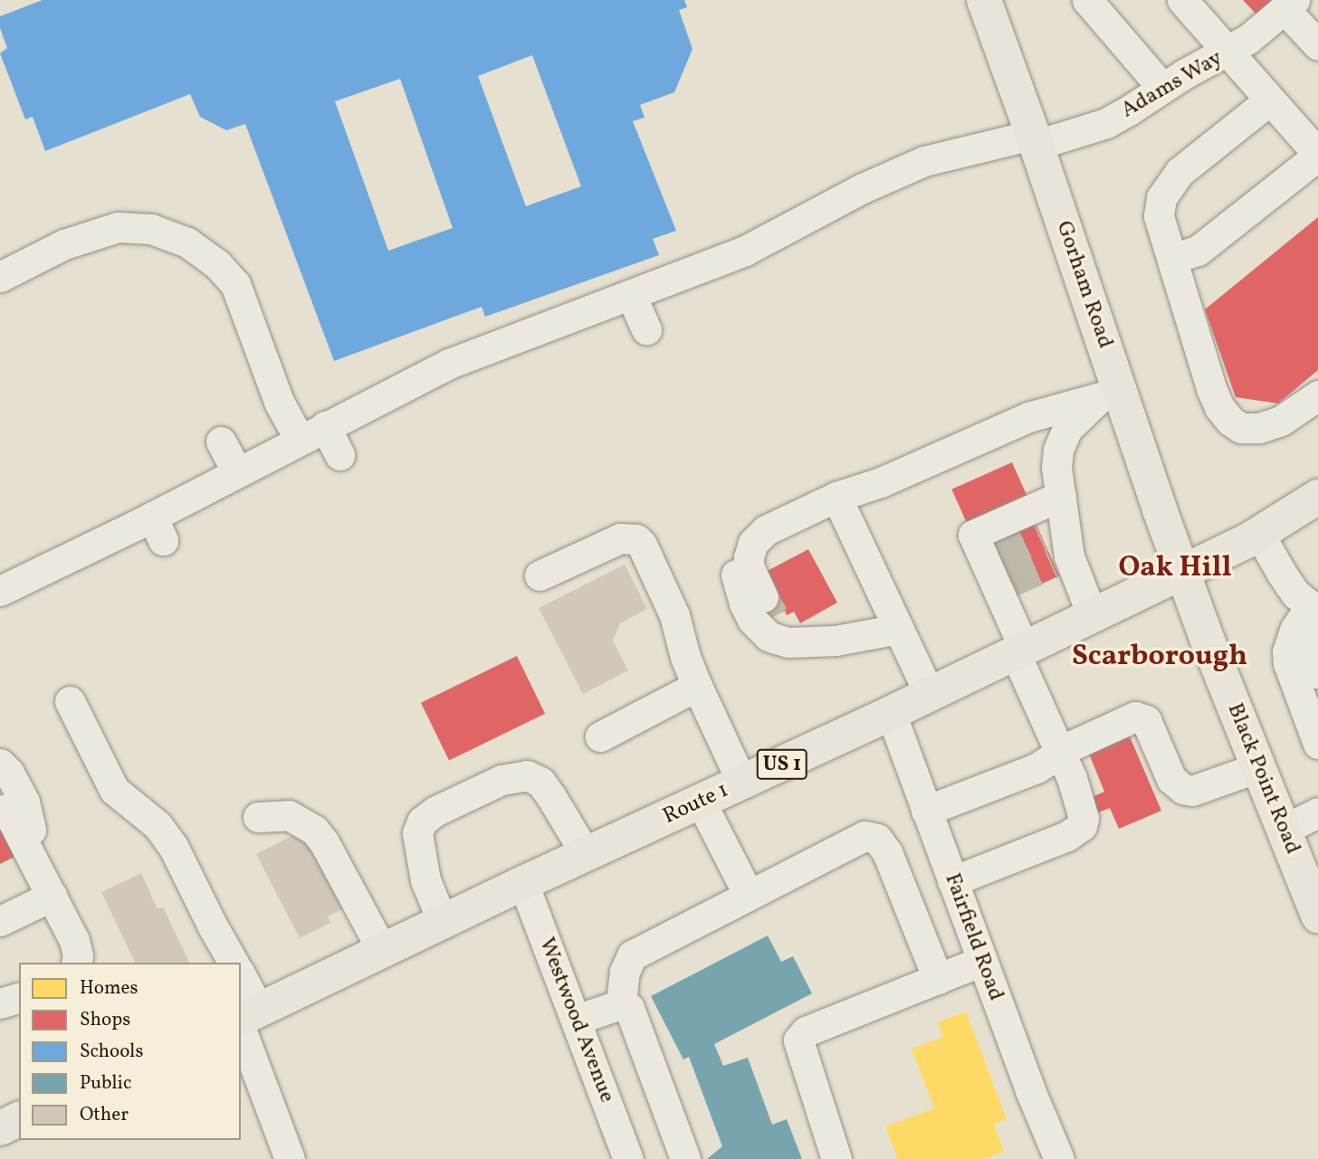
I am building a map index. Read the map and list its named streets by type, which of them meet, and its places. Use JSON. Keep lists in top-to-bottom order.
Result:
{
  "streets": {
    "main road": [
      "Gorham Road",
      "US 1",
      "Black Point Road",
      "Route 1"
    ],
    "street": ["Adams Way", "Fairfield Road", "Westwood Avenue"]
  },
  "crossings": [
    ["Adams Way", "Gorham Road"],
    ["Gorham Road", "Black Point Road"],
    ["Gorham Road", "Route 1"],
    ["Black Point Road", "Route 1"],
    ["Route 1", "Fairfield Road"],
    ["Route 1", "Westwood Avenue"]
  ],
  "districts": ["Oak Hill", "Scarborough"],
  "legend": [
    "Homes",
    "Shops",
    "Schools",
    "Public",
    "Other"
  ]
}
